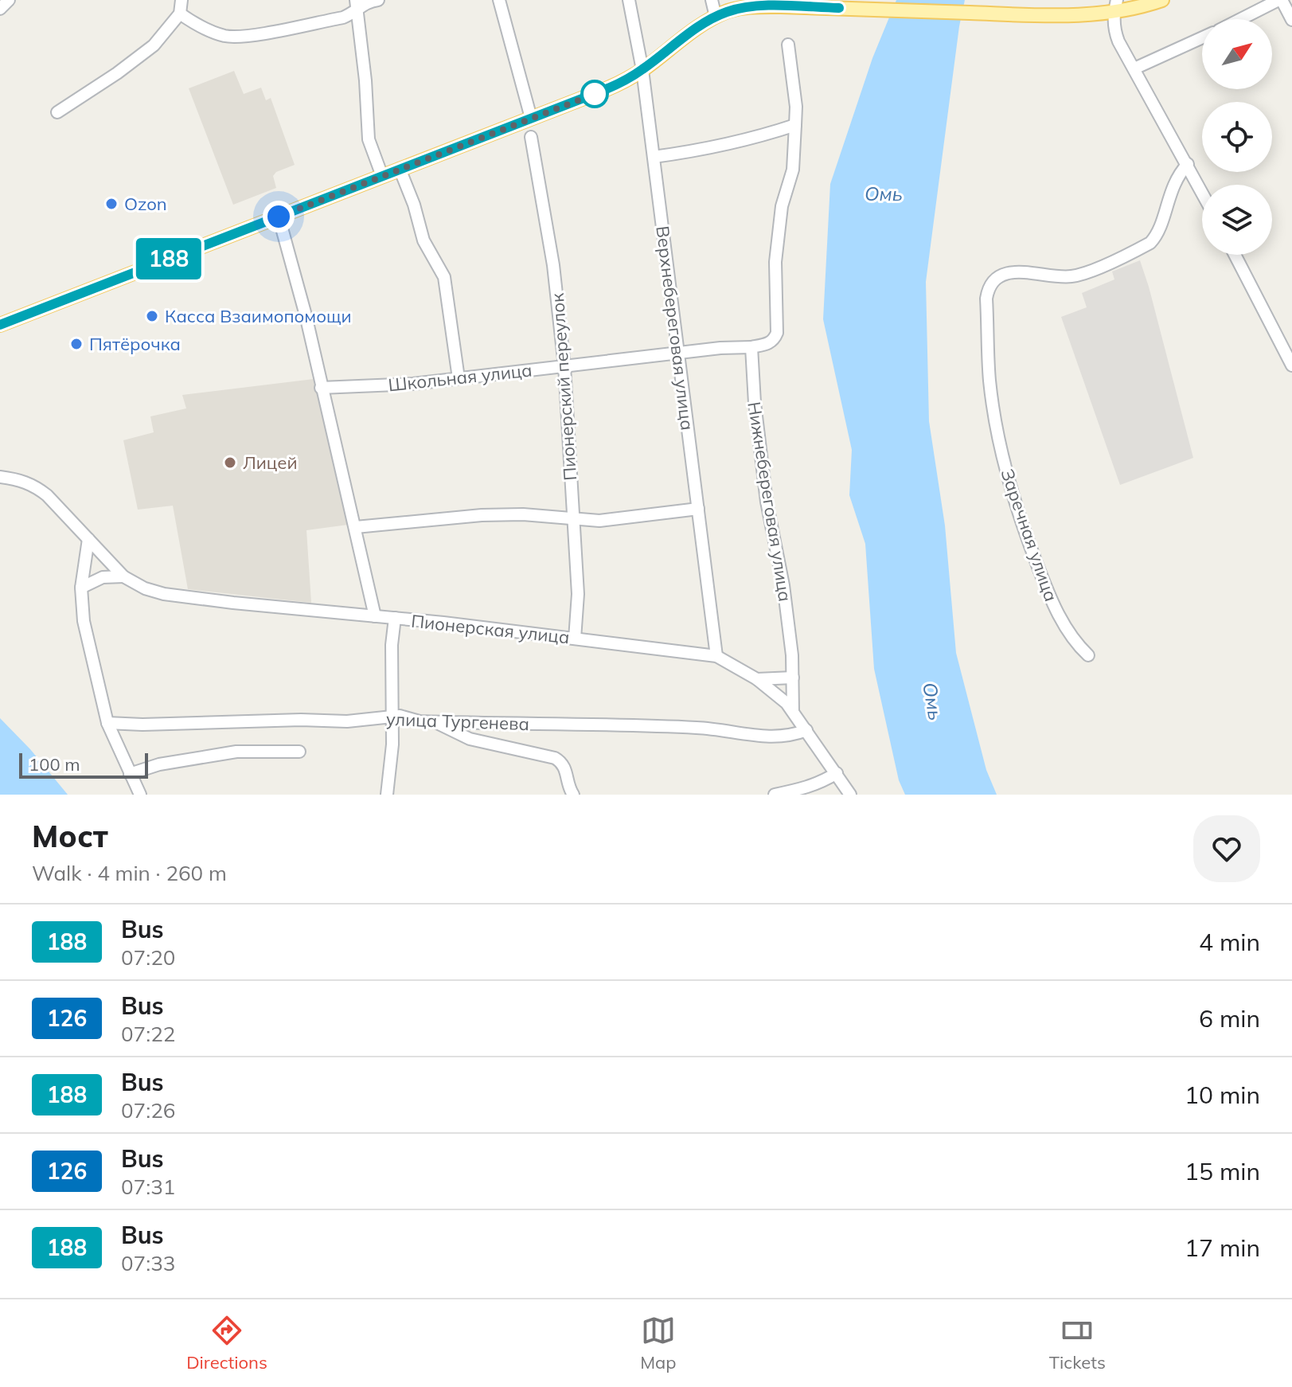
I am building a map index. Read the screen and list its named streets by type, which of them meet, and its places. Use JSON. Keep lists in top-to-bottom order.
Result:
{
  "streets": {
    "street": [
      "Верхнебереговая улица",
      "Школьная улица",
      "Пионерский переулок",
      "Нижнебереговая улица",
      "Заречная улица",
      "Пионерская улица",
      "улица Тургенева"
    ]
  },
  "crossings": [
    ["Верхнебереговая улица", "Школьная улица"],
    ["Верхнебереговая улица", "Пионерская улица"],
    ["Школьная улица", "Пионерский переулок"],
    ["Школьная улица", "Нижнебереговая улица"],
    ["Пионерский переулок", "Пионерская улица"],
    ["Нижнебереговая улица", "Пионерская улица"],
    ["Пионерская улица", "улица Тургенева"]
  ],
  "water": ["Омь"],
  "places": [
    "Ozon",
    "Касса Взаимопомощи",
    "Пятёрочка",
    "Лицей"
  ],
  "lines": ["bus line 188"],
  "scale_bar": "100 m",
  "north": "top right",
  "page": {
    "on_map": "188",
    "scale": "100 m",
    "heading": ["Мост", "Walk · 4 min · 260 m"],
    "list": [
      {
        "mark": "188",
        "name": "Bus",
        "note": "07:20",
        "value": "4 min"
      },
      {
        "mark": "126",
        "name": "Bus",
        "note": "07:22",
        "value": "6 min"
      },
      {
        "mark": "188",
        "name": "Bus",
        "note": "07:26",
        "value": "10 min"
      },
      {
        "mark": "126",
        "name": "Bus",
        "note": "07:31",
        "value": "15 min"
      },
      {
        "mark": "188",
        "name": "Bus",
        "note": "07:33",
        "value": "17 min"
      }
    ],
    "tabs": ["Directions", "Map", "Tickets"]
  }
}
